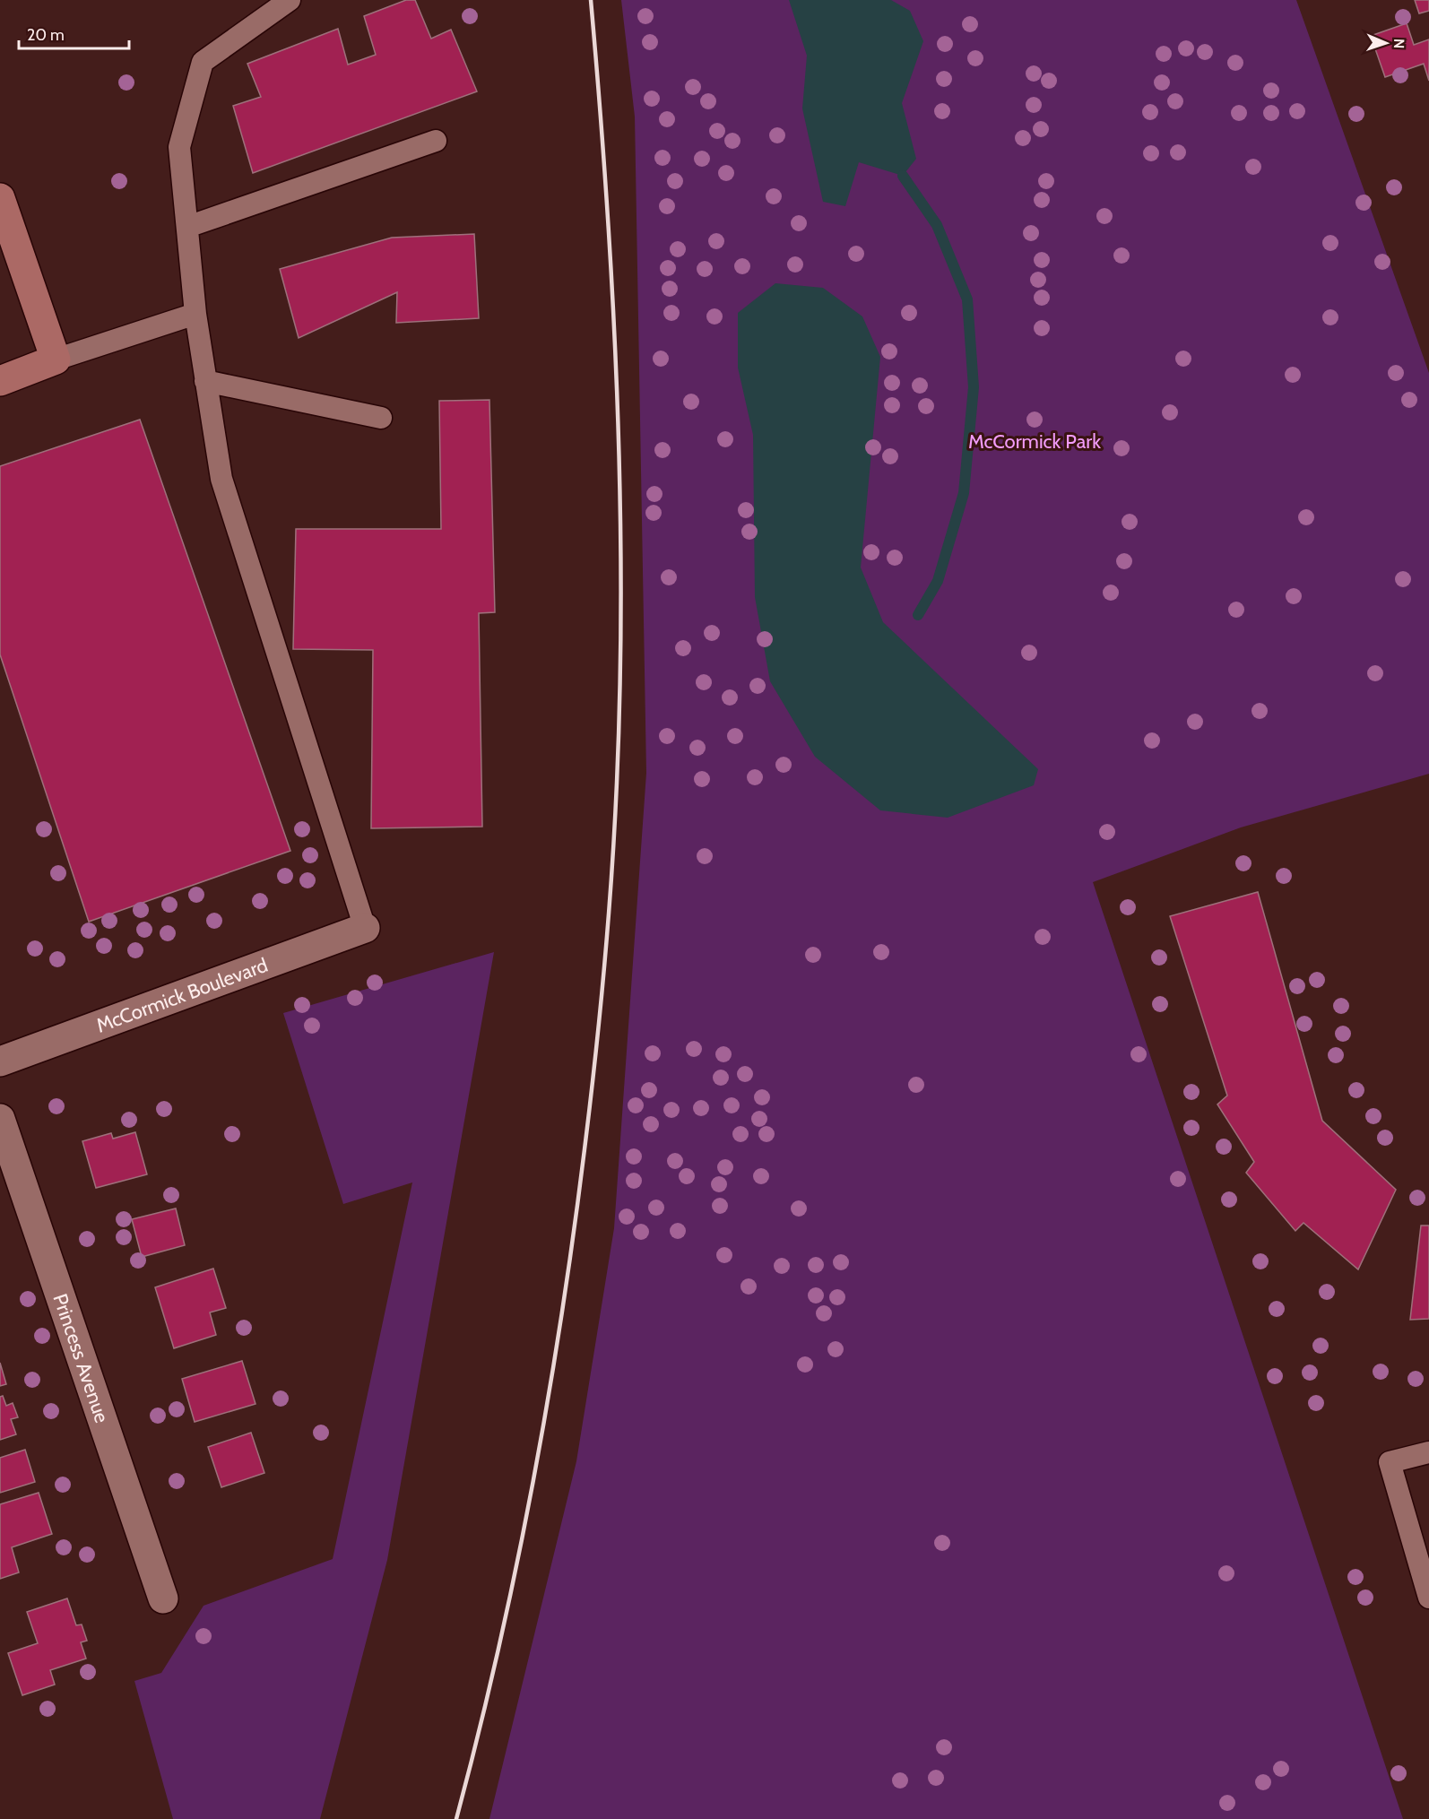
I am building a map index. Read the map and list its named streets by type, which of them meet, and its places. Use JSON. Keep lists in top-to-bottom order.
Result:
{
  "streets": {
    "street": ["McCormick Boulevard", "Princess Avenue"]
  },
  "parks": ["McCormick Park"],
  "scale_bar": "20 m",
  "north": "right"
}
